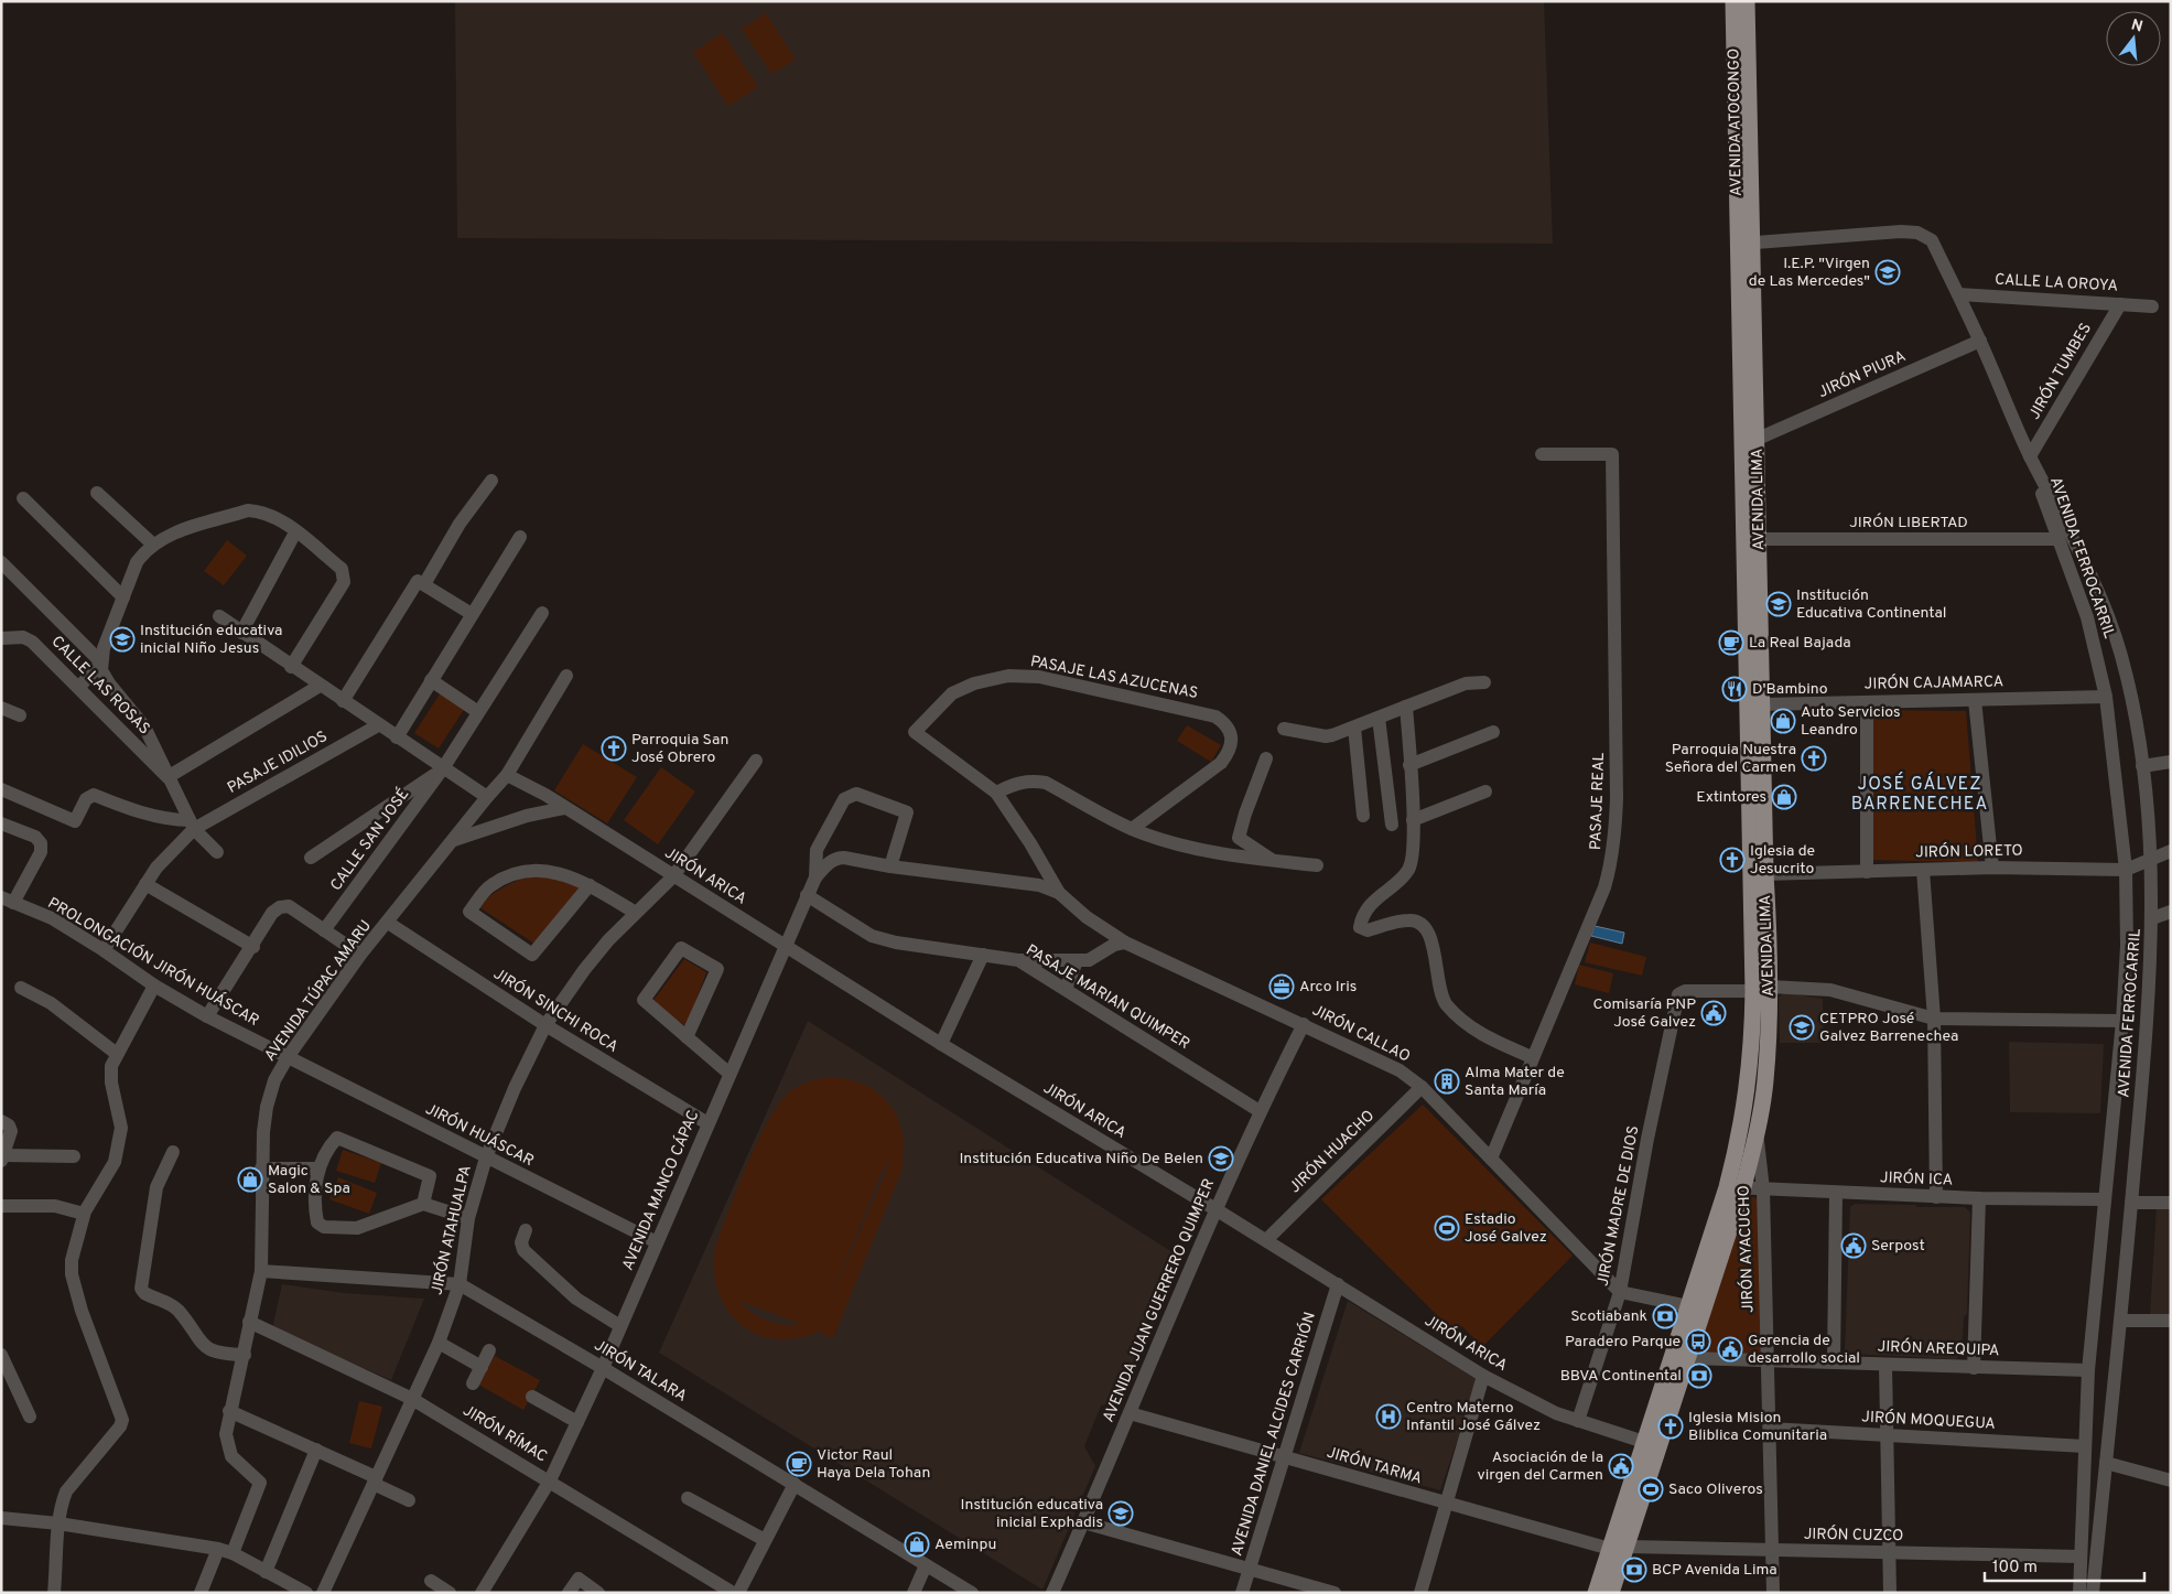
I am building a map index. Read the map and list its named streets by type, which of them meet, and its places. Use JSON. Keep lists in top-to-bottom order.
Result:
{
  "streets": {
    "main road": ["AVENIDA ATOCONGO", "AVENIDA LIMA"],
    "street": [
      "CALLE LA OROYA",
      "JIRÓN TUMBES",
      "JIRÓN PIURA",
      "JIRÓN LIBERTAD",
      "AVENIDA FERROCARRIL",
      "PASAJE LAS AZUCENAS",
      "JIRÓN CAJAMARCA",
      "CALLE LAS ROSAS",
      "PASAJE IDILIOS",
      "PASAJE REAL",
      "CALLE SAN JOSÉ",
      "JIRÓN LORETO",
      "JIRÓN ARICA",
      "PROLONGACIÓN JIRÓN HUÁSCAR",
      "AVENIDA TÚPAC AMARU",
      "PASAJE MARIAN QUIMPER",
      "JIRÓN SINCHI ROCA",
      "JIRÓN CALLAO",
      "JIRÓN HUÁSCAR",
      "JIRÓN HUACHO",
      "JIRÓN ICA",
      "AVENIDA MANCO CÁPAC",
      "JIRÓN MADRE DE DIOS",
      "JIRÓN ATAHUALPA",
      "JIRÓN AYACUCHO",
      "AVENIDA JUAN GUERRERO QUIMPER",
      "JIRÓN AREQUIPA",
      "JIRÓN TALARA",
      "JIRÓN MOQUEGUA",
      "JIRÓN RÍMAC",
      "AVENIDA DANIEL ALCIDES CARRIÓN",
      "JIRÓN TARMA",
      "JIRÓN CUZCO"
    ]
  },
  "crossings": [
    ["AVENIDA ATOCONGO", "AVENIDA LIMA"],
    ["AVENIDA ATOCONGO", "AVENIDA FERROCARRIL"],
    ["CALLE LA OROYA", "JIRÓN TUMBES"],
    ["CALLE LA OROYA", "AVENIDA FERROCARRIL"],
    ["JIRÓN TUMBES", "AVENIDA FERROCARRIL"],
    ["JIRÓN PIURA", "AVENIDA LIMA"],
    ["JIRÓN PIURA", "AVENIDA FERROCARRIL"],
    ["AVENIDA LIMA", "JIRÓN LIBERTAD"],
    ["AVENIDA LIMA", "AVENIDA FERROCARRIL"],
    ["AVENIDA LIMA", "JIRÓN CAJAMARCA"],
    ["AVENIDA LIMA", "JIRÓN LORETO"],
    ["AVENIDA LIMA", "JIRÓN ARICA"],
    ["AVENIDA LIMA", "JIRÓN ICA"],
    ["AVENIDA LIMA", "JIRÓN MADRE DE DIOS"],
    ["AVENIDA LIMA", "JIRÓN AYACUCHO"],
    ["AVENIDA LIMA", "JIRÓN AREQUIPA"],
    ["AVENIDA LIMA", "JIRÓN TARMA"],
    ["AVENIDA LIMA", "JIRÓN CUZCO"],
    ["JIRÓN LIBERTAD", "AVENIDA FERROCARRIL"],
    ["AVENIDA FERROCARRIL", "JIRÓN CAJAMARCA"],
    ["AVENIDA FERROCARRIL", "JIRÓN LORETO"],
    ["AVENIDA FERROCARRIL", "JIRÓN ICA"],
    ["AVENIDA FERROCARRIL", "JIRÓN AREQUIPA"],
    ["AVENIDA FERROCARRIL", "JIRÓN MOQUEGUA"],
    ["AVENIDA FERROCARRIL", "JIRÓN CUZCO"],
    ["PASAJE IDILIOS", "PROLONGACIÓN JIRÓN HUÁSCAR"],
    ["PASAJE REAL", "JIRÓN CALLAO"],
    ["JIRÓN ARICA", "AVENIDA TÚPAC AMARU"],
    ["JIRÓN ARICA", "JIRÓN HUACHO"],
    ["JIRÓN ARICA", "AVENIDA MANCO CÁPAC"],
    ["JIRÓN ARICA", "JIRÓN MADRE DE DIOS"],
    ["JIRÓN ARICA", "JIRÓN ATAHUALPA"],
    ["JIRÓN ARICA", "AVENIDA JUAN GUERRERO QUIMPER"],
    ["JIRÓN ARICA", "AVENIDA DANIEL ALCIDES CARRIÓN"],
    ["PROLONGACIÓN JIRÓN HUÁSCAR", "AVENIDA TÚPAC AMARU"],
    ["PROLONGACIÓN JIRÓN HUÁSCAR", "JIRÓN HUÁSCAR"],
    ["AVENIDA TÚPAC AMARU", "JIRÓN SINCHI ROCA"],
    ["AVENIDA TÚPAC AMARU", "JIRÓN HUÁSCAR"],
    ["AVENIDA TÚPAC AMARU", "JIRÓN TALARA"],
    ["AVENIDA TÚPAC AMARU", "JIRÓN RÍMAC"],
    ["PASAJE MARIAN QUIMPER", "AVENIDA MANCO CÁPAC"],
    ["PASAJE MARIAN QUIMPER", "AVENIDA JUAN GUERRERO QUIMPER"],
    ["JIRÓN SINCHI ROCA", "AVENIDA MANCO CÁPAC"],
    ["JIRÓN SINCHI ROCA", "JIRÓN ATAHUALPA"],
    ["JIRÓN CALLAO", "JIRÓN HUACHO"],
    ["JIRÓN CALLAO", "JIRÓN MADRE DE DIOS"],
    ["JIRÓN CALLAO", "AVENIDA JUAN GUERRERO QUIMPER"],
    ["JIRÓN HUÁSCAR", "AVENIDA MANCO CÁPAC"],
    ["JIRÓN HUÁSCAR", "JIRÓN ATAHUALPA"],
    ["JIRÓN ICA", "JIRÓN AYACUCHO"],
    ["AVENIDA MANCO CÁPAC", "JIRÓN TALARA"],
    ["AVENIDA MANCO CÁPAC", "JIRÓN RÍMAC"],
    ["JIRÓN ATAHUALPA", "JIRÓN TALARA"],
    ["JIRÓN ATAHUALPA", "JIRÓN RÍMAC"],
    ["JIRÓN AYACUCHO", "JIRÓN AREQUIPA"],
    ["JIRÓN AYACUCHO", "JIRÓN MOQUEGUA"],
    ["JIRÓN AYACUCHO", "JIRÓN CUZCO"],
    ["AVENIDA JUAN GUERRERO QUIMPER", "JIRÓN TARMA"],
    ["AVENIDA DANIEL ALCIDES CARRIÓN", "JIRÓN TARMA"],
    ["JIRÓN TARMA", "JIRÓN CUZCO"]
  ],
  "districts": ["JOSÉ GÁLVEZ BARRENECHEA"],
  "places": {
    "school or university": [
      "I.E.P. \"Virgen de Las Mercedes\"",
      "Institución Educativa Continental",
      "Institución educativa inicial Niño Jesus",
      "CETPRO José Galvez Barrenechea",
      "Institución Educativa Niño De Belen",
      "Institución educativa inicial Exphadis"
    ],
    "cafe": ["La Real Bajada", "Victor Raul Haya Dela Tohan"],
    "restaurant": ["D'Bambino"],
    "shop": [
      "Auto Servicios Leandro",
      "Extintores",
      "Magic Salon & Spa",
      "Aeminpu"
    ],
    "church": [
      "Parroquia San José Obrero",
      "Parroquia Nuestra Señora del Carmen",
      "Iglesia de Jesucrito",
      "Iglesia Mision Bliblica Comunitaria"
    ],
    "office": ["Arco Iris"],
    "public building": [
      "Comisaría PNP José Galvez",
      "Serpost",
      "Gerencia de desarrollo social",
      "Asociación de la virgen del Carmen"
    ],
    "building": ["Alma Mater de Santa María"],
    "sports": ["Estadio José Galvez", "Saco Oliveros"],
    "bank": ["Scotiabank", "BBVA Continental", "BCP Avenida Lima"],
    "bus stop": ["Paradero Parque"],
    "hospital": ["Centro Materno Infantil José Gálvez"]
  },
  "scale_bar": "100 m",
  "north": "top"
}
